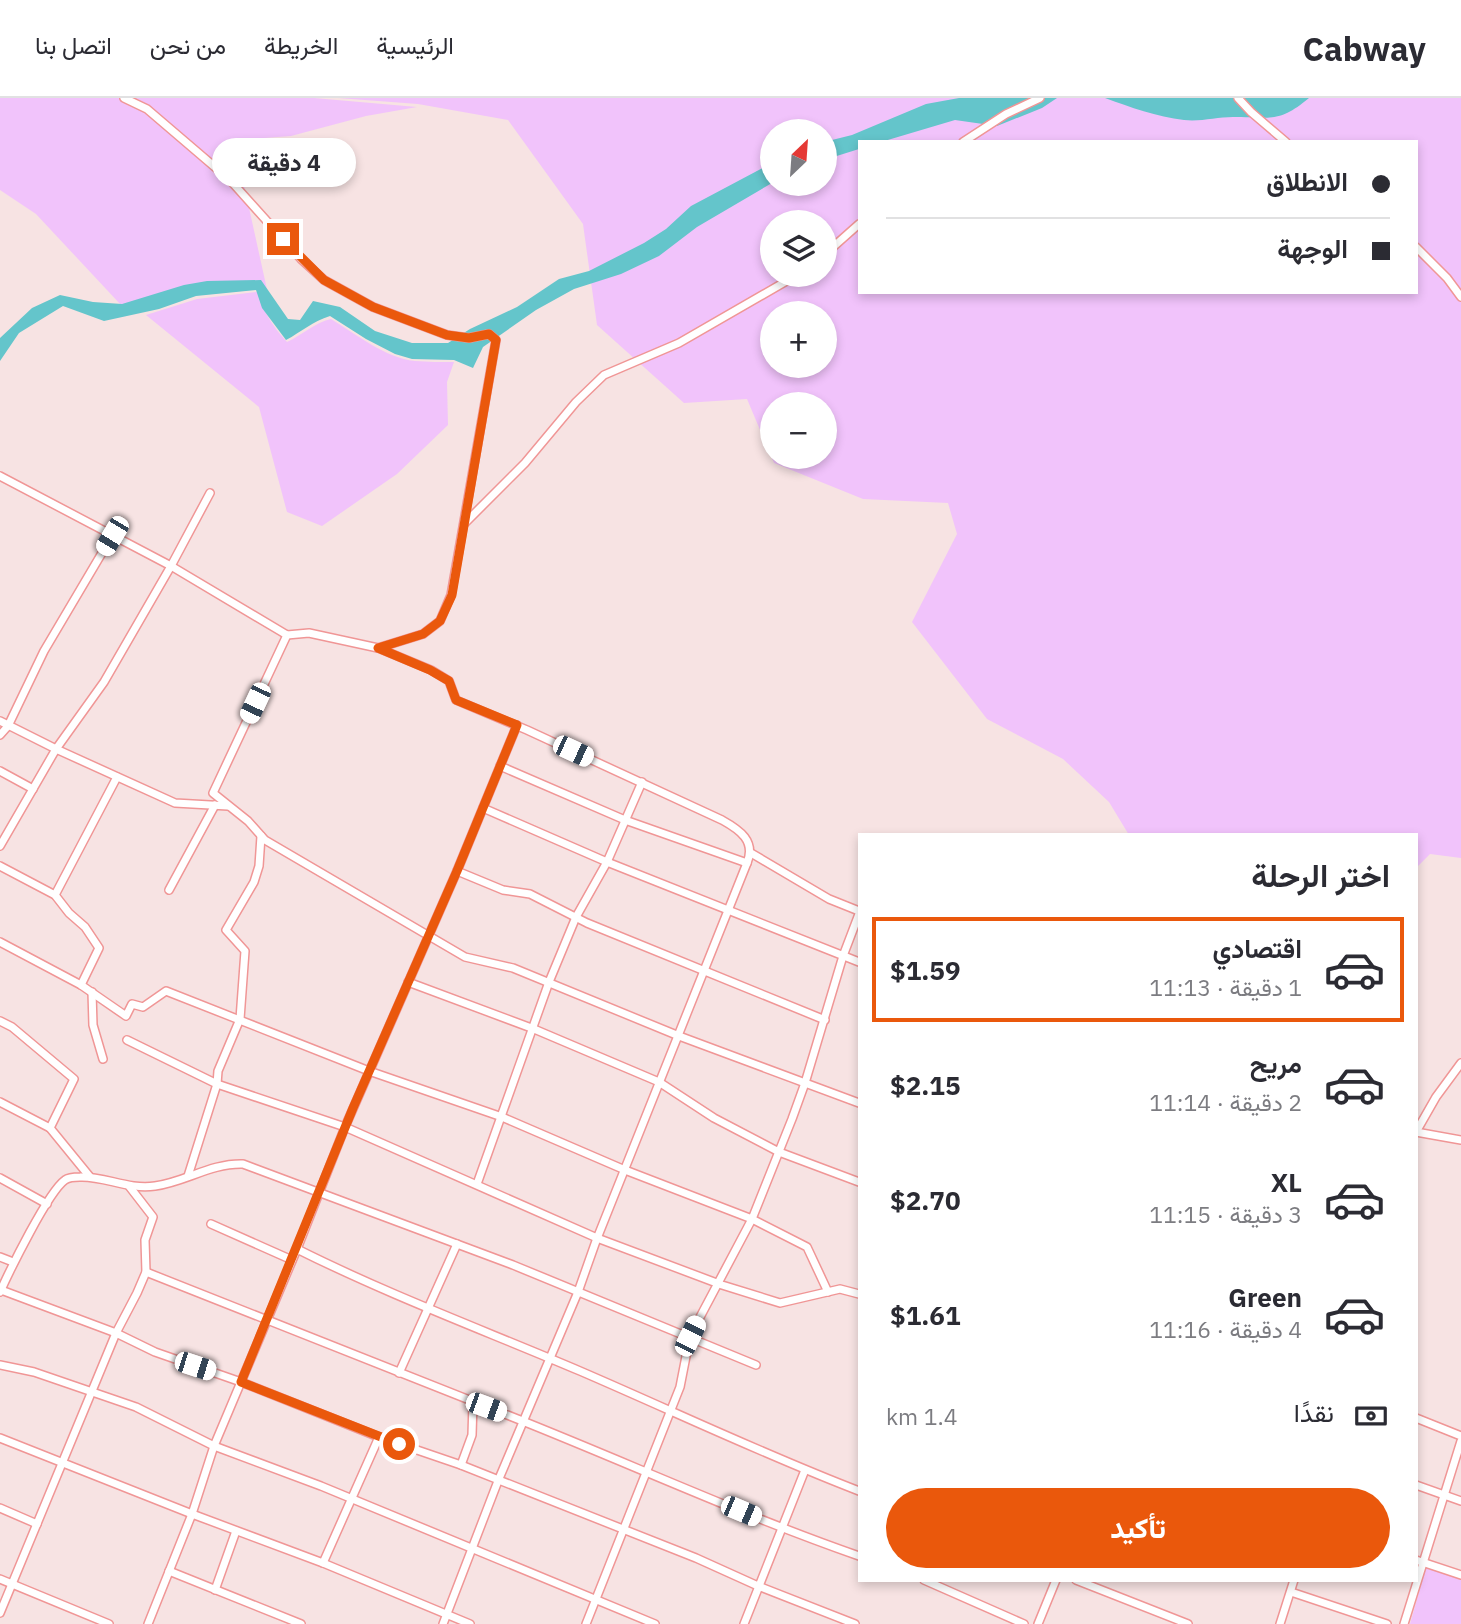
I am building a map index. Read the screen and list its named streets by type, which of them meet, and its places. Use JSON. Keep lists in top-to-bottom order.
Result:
{
  "north": "top right",
  "page": {
    "header": "Cabway",
    "nav": [
      "الرئيسية",
      "الخريطة",
      "من نحن",
      "اتصل بنا"
    ],
    "map_buttons": ["+", "−"],
    "bubble": "4 دقيقة",
    "banner": ["الانطلاق", "الوجهة"],
    "heading": "اختر الرحلة",
    "list": [
      {
        "name": "اقتصادي",
        "note": "1 دقيقة · 11:13",
        "value": "$1.59"
      },
      {
        "name": "مريح",
        "note": "2 دقيقة · 11:14",
        "value": "$2.15"
      },
      {
        "name": "XL",
        "note": "3 دقيقة · 11:15",
        "value": "$2.70"
      },
      {
        "name": "Green",
        "note": "4 دقيقة · 11:16",
        "value": "$1.61"
      }
    ],
    "pay": ["نقدًا", "1.4 km"],
    "buttons": "تأكيد"
  }
}
